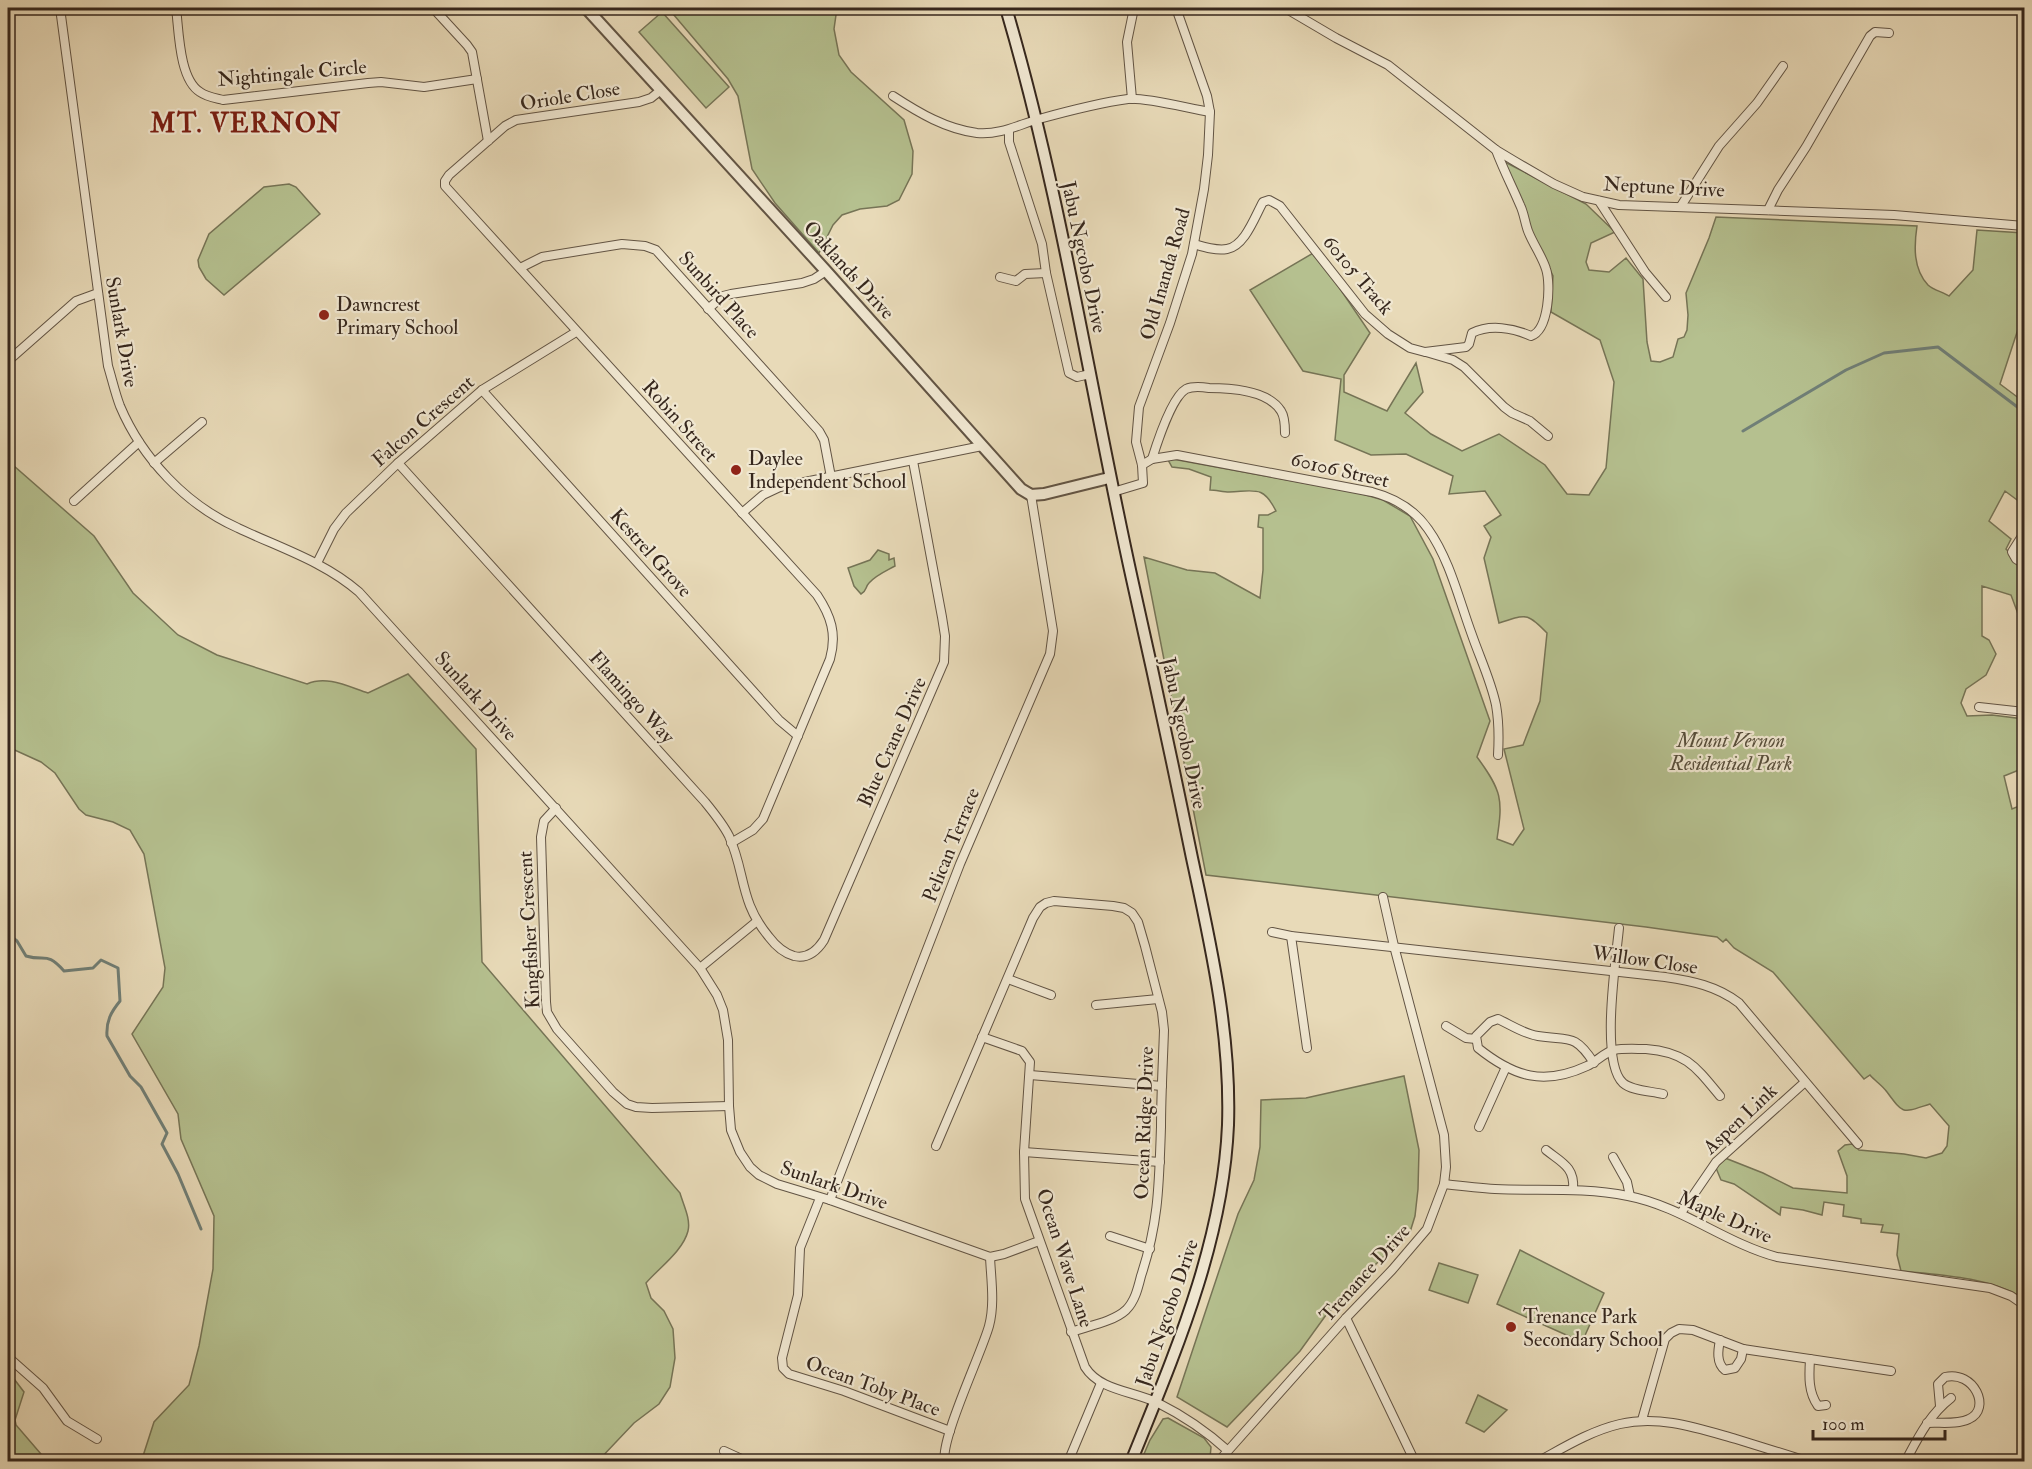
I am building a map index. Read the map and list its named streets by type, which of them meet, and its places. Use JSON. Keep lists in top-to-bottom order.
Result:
{
  "streets": {
    "main road": ["Jabu Ngcobo Drive", "Oaklands Drive"],
    "street": [
      "Nightingale Circle",
      "Oriole Close",
      "Neptune Drive",
      "Old Inanda Road",
      "60105 Track",
      "Sunbird Place",
      "Sunlark Drive",
      "Falcon Crescent",
      "Robin Street",
      "60106 Street",
      "Kestrel Grove",
      "Flamingo Way",
      "Blue Crane Drive",
      "Pelican Terrace",
      "Kingfisher Crescent",
      "Willow Close",
      "Aspen Link",
      "Ocean Ridge Drive",
      "Maple Drive",
      "Ocean Wave Lane",
      "Trenance Drive",
      "Ocean Toby Place"
    ]
  },
  "crossings": [
    ["Oriole Close", "Oaklands Drive"],
    ["Oriole Close", "Robin Street"],
    ["Jabu Ngcobo Drive", "Ocean Wave Lane"],
    ["Oaklands Drive", "Pelican Terrace"],
    ["Old Inanda Road", "60105 Track"],
    ["Old Inanda Road", "60106 Street"],
    ["Sunbird Place", "Robin Street"],
    ["Sunlark Drive", "Falcon Crescent"],
    ["Sunlark Drive", "Pelican Terrace"],
    ["Sunlark Drive", "Kingfisher Crescent"],
    ["Sunlark Drive", "Ocean Toby Place"],
    ["Falcon Crescent", "Robin Street"],
    ["Falcon Crescent", "Kestrel Grove"],
    ["Falcon Crescent", "Flamingo Way"],
    ["Robin Street", "Kestrel Grove"],
    ["Robin Street", "Flamingo Way"],
    ["Flamingo Way", "Blue Crane Drive"],
    ["Willow Close", "Aspen Link"],
    ["Willow Close", "Trenance Drive"],
    ["Aspen Link", "Maple Drive"],
    ["Ocean Ridge Drive", "Ocean Wave Lane"],
    ["Maple Drive", "Trenance Drive"],
    ["Ocean Wave Lane", "Trenance Drive"]
  ],
  "districts": ["MT. VERNON"],
  "parks": ["Mount Vernon Residential Park"],
  "places": ["Dawncrest Primary School", "Daylee Independent School", "Trenance Park Secondary School"],
  "scale_bar": "100 m"
}
